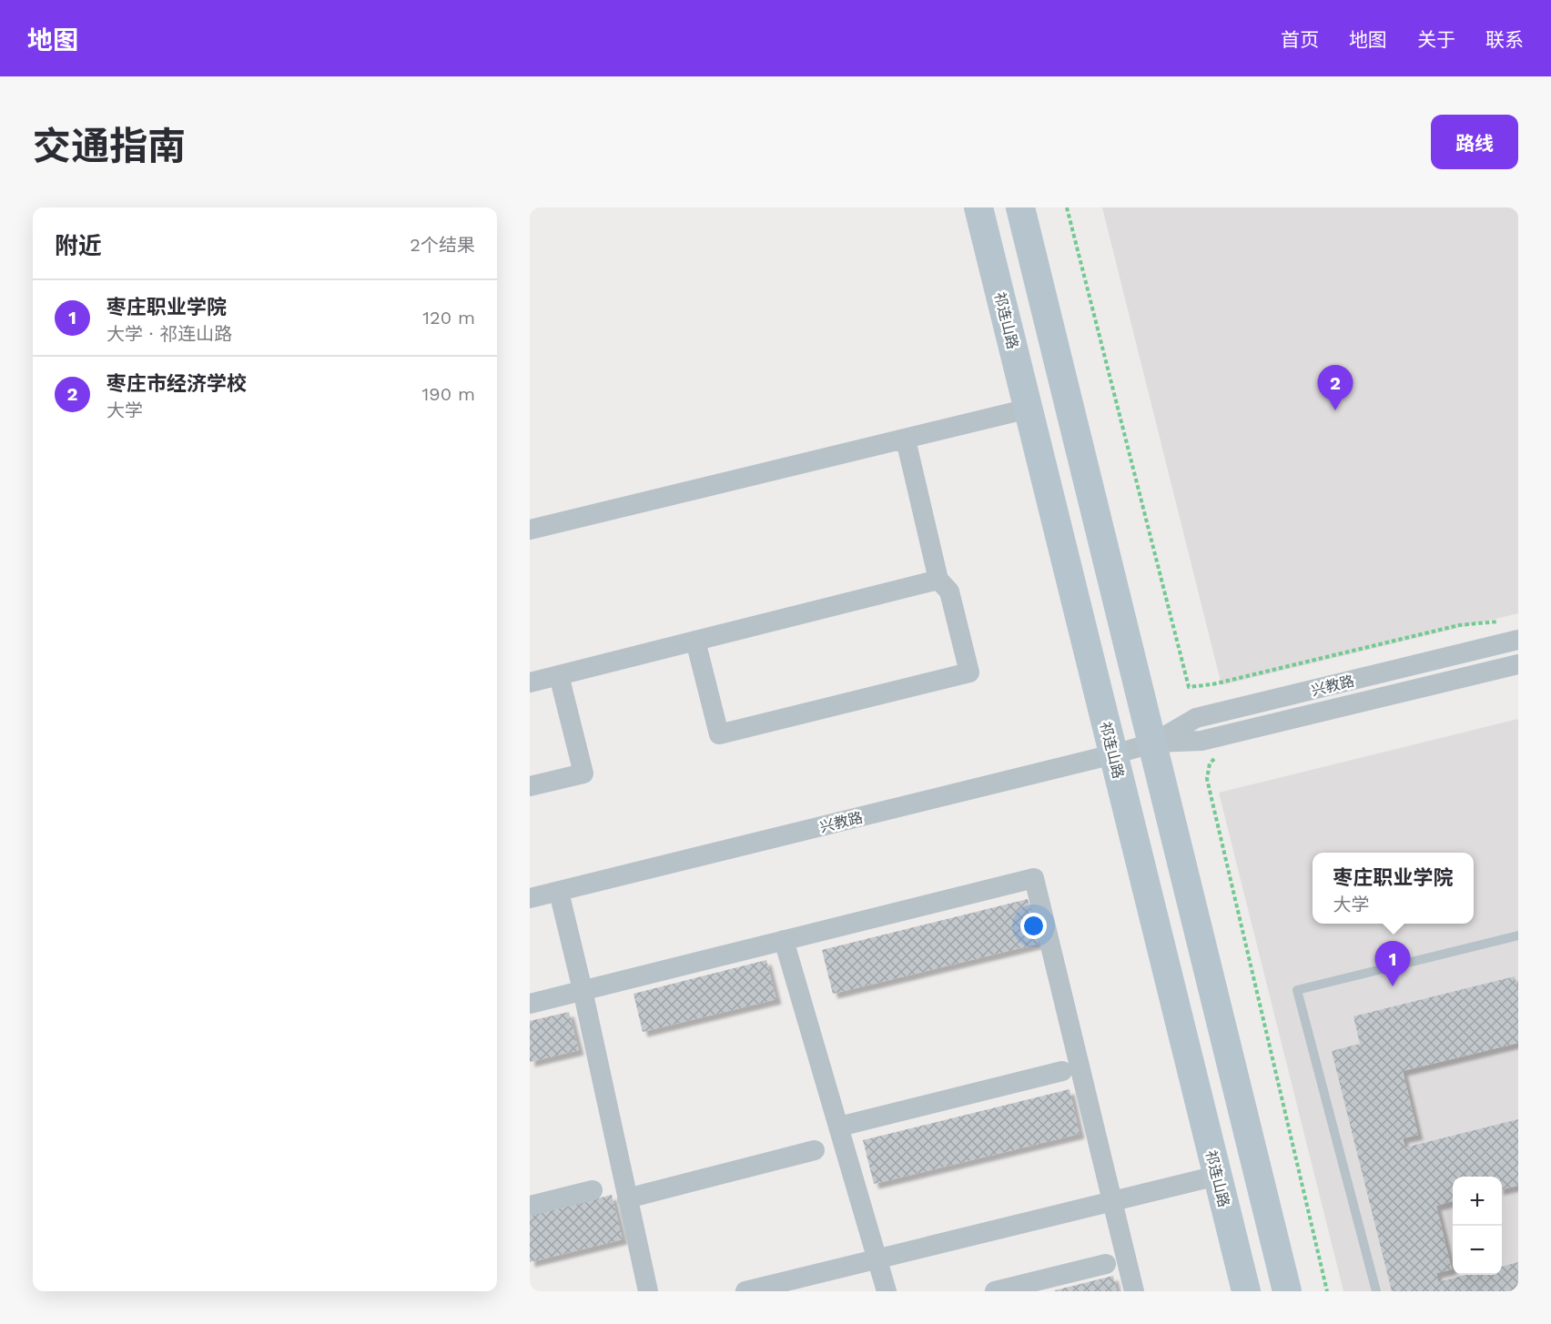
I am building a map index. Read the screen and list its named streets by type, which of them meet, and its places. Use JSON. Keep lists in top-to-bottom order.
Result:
{
  "streets": {
    "main road": ["祁连山路"],
    "street": ["兴教路"]
  },
  "crossings": [
    ["祁连山路", "兴教路"]
  ],
  "page": {
    "header": "地图",
    "nav": [
      "首页",
      "地图",
      "关于",
      "联系"
    ],
    "title": "交通指南",
    "buttons": "路线",
    "heading": ["附近", "2个结果"],
    "list": [
      {
        "mark": "1",
        "name": "枣庄职业学院",
        "note": "大学 · 祁连山路",
        "value": "120 m"
      },
      {
        "mark": "2",
        "name": "枣庄市经济学校",
        "note": "大学",
        "value": "190 m"
      }
    ],
    "pins": ["2", "1"],
    "popup": ["枣庄职业学院", "大学"],
    "map_buttons": ["+", "−"]
  }
}
